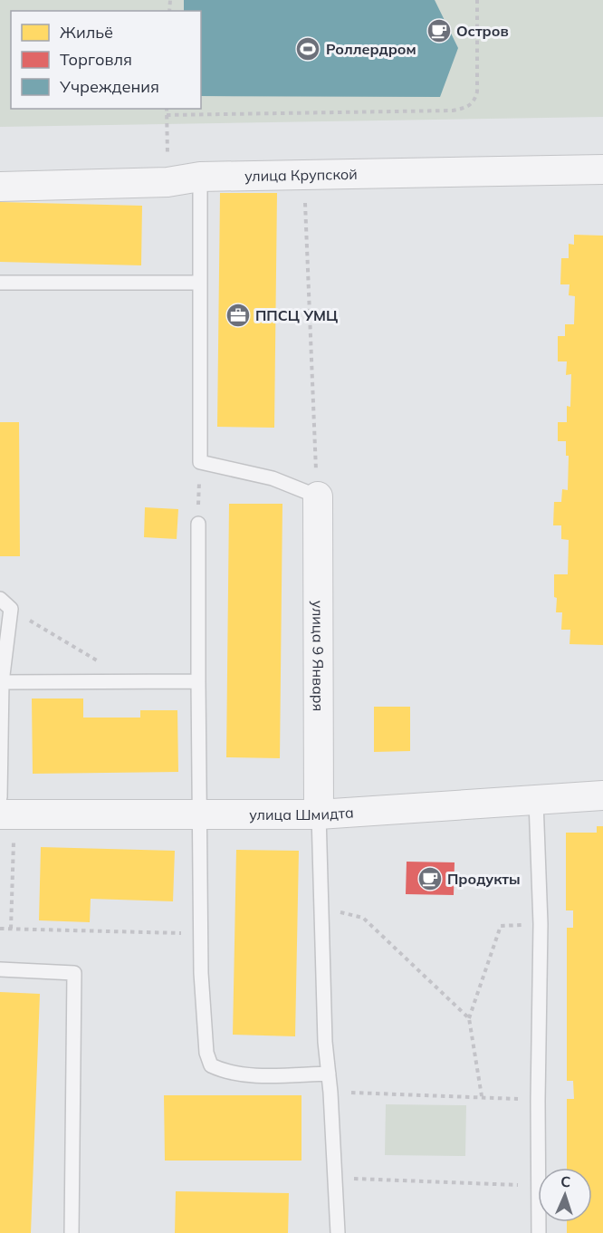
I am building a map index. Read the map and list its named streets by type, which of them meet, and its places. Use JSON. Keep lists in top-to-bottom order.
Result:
{
  "streets": {
    "street": ["улица Крупской", "улица 9 Января", "улица Шмидта"]
  },
  "crossings": [
    ["улица 9 Января", "улица Шмидта"]
  ],
  "places": {
    "cafe": ["Остров", "Продукты"],
    "sports": ["Роллердром"],
    "office": ["ППСЦ УМЦ"]
  },
  "legend": ["Жильё", "Торговля", "Учреждения"],
  "north": "top"
}
